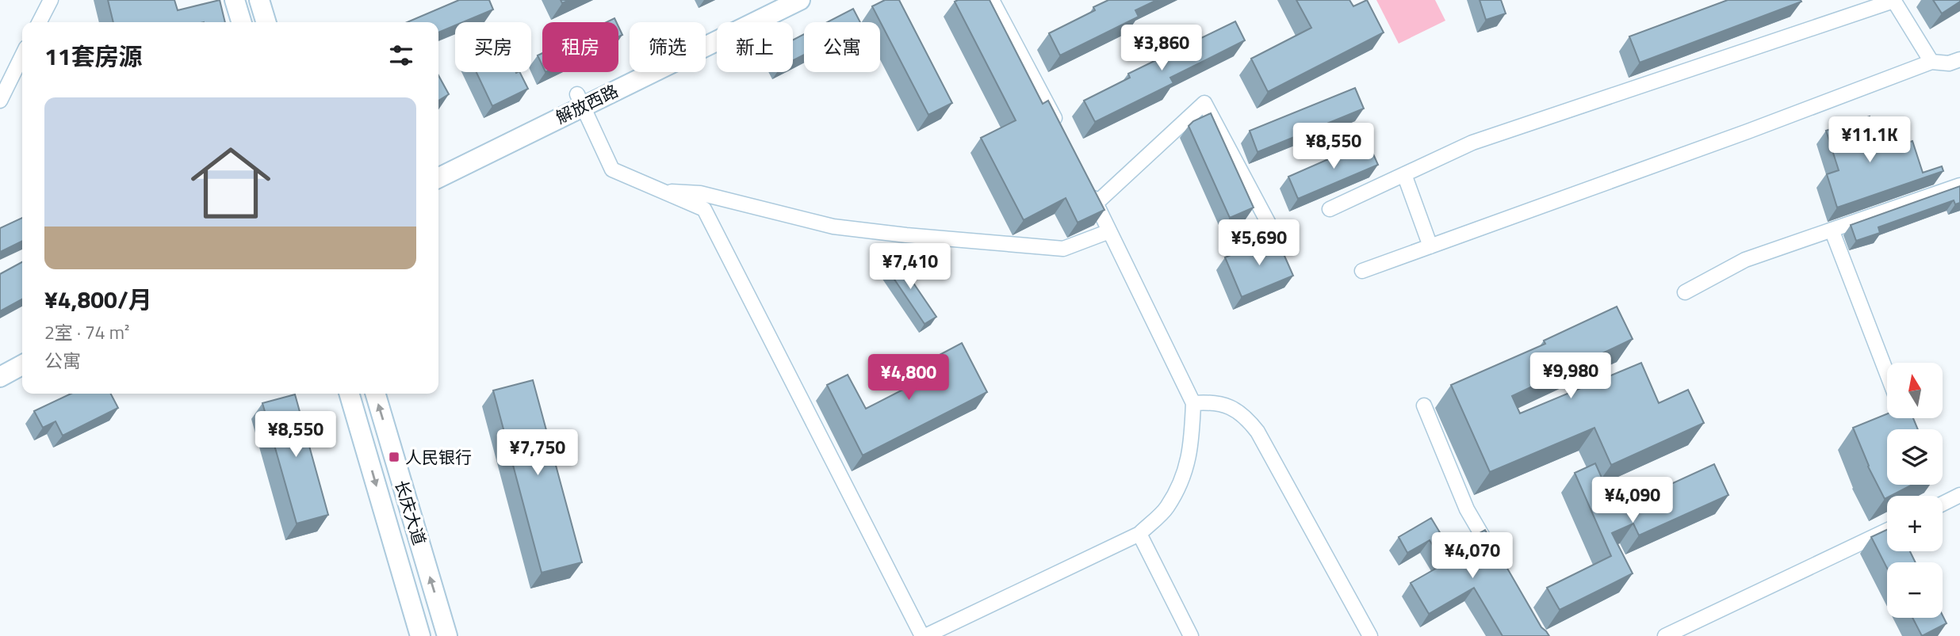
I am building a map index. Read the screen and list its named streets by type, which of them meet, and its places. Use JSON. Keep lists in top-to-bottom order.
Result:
{
  "streets": {
    "street": ["解放西路", "长庆大道"]
  },
  "places": {
    "transit": ["人民银行"]
  },
  "north": "top",
  "page": {
    "chip": [
      "买房",
      "租房",
      "筛选",
      "新上",
      "公寓"
    ],
    "heading": "11套房源",
    "price": [
      "¥3,860",
      "¥11.1K",
      "¥8,550",
      "¥5,690",
      "¥7,410",
      "¥9,980",
      "¥4,800",
      "¥8,550",
      "¥7,750",
      "¥4,090",
      "¥4,070"
    ],
    "list": [
      {
        "name": "¥4,800/月",
        "note": "2室 · 74 m² · 公寓"
      }
    ],
    "map_buttons": ["+", "−"]
  }
}
